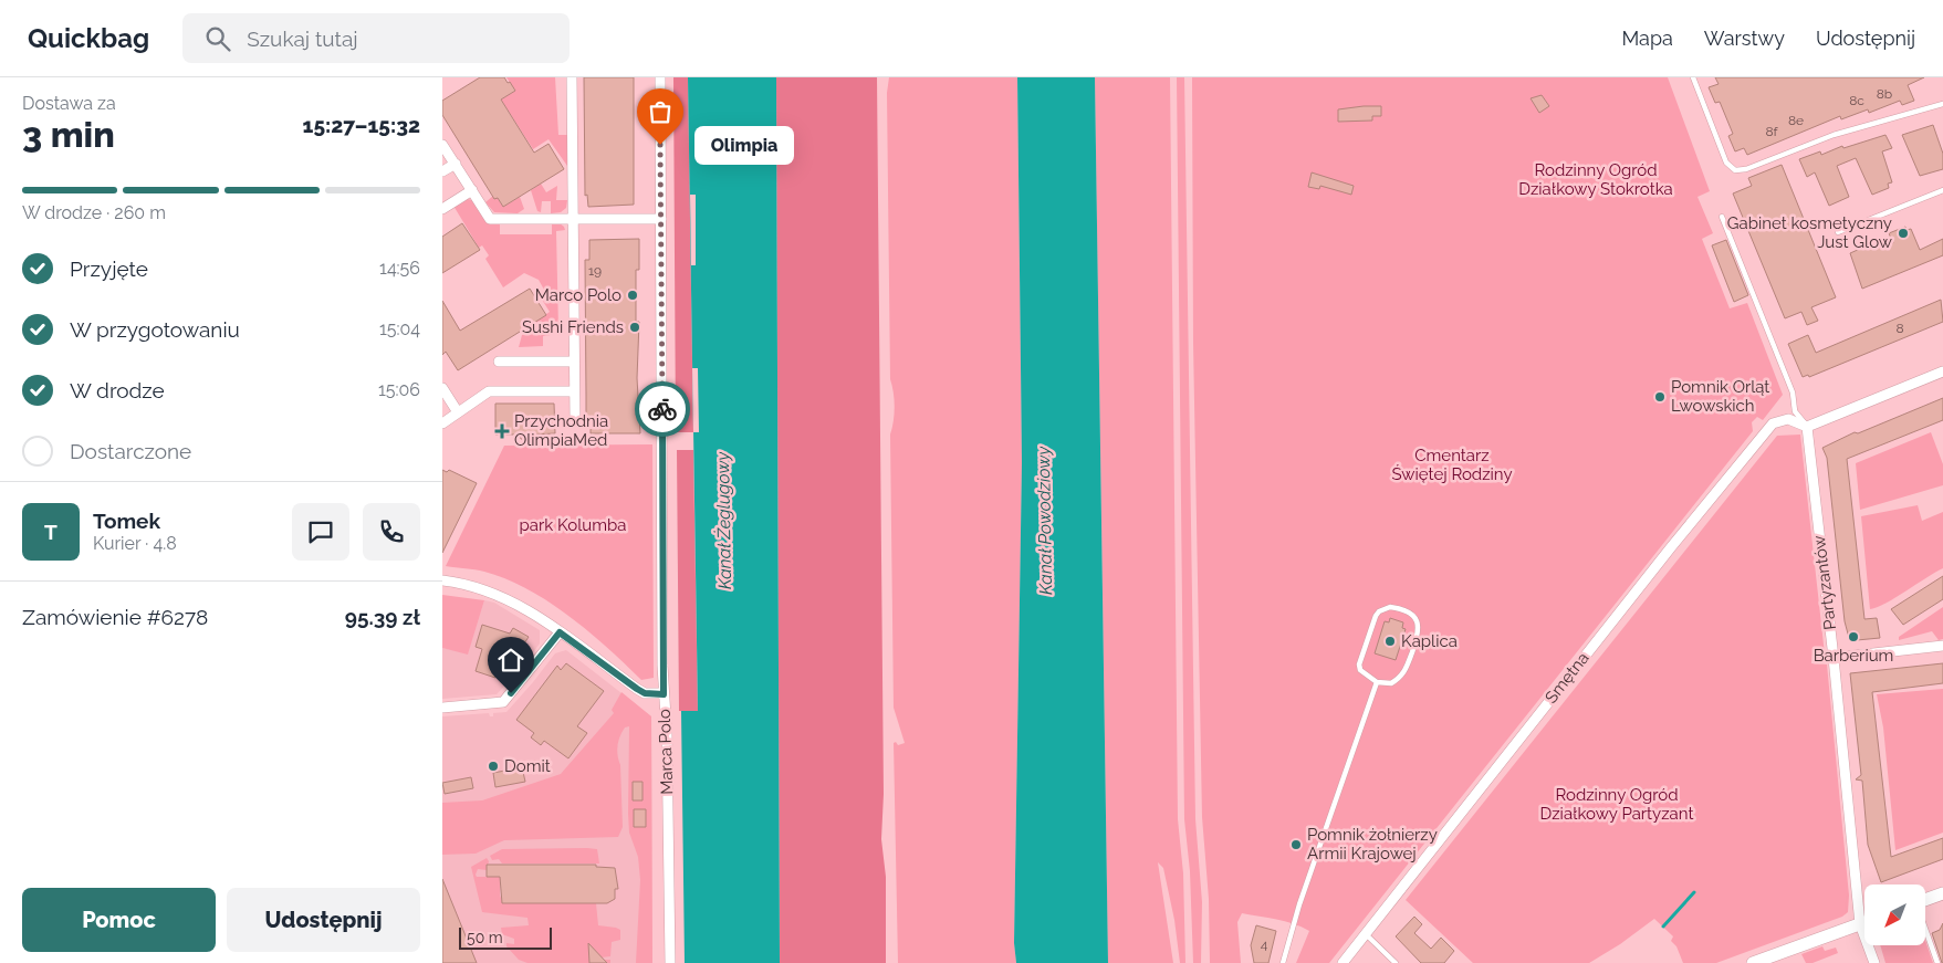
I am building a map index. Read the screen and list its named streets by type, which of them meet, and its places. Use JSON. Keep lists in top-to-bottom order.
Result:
{
  "streets": {
    "street": ["Partyzantów", "Smętna", "Marca Polo"]
  },
  "crossings": [
    ["Partyzantów", "Smętna"]
  ],
  "water": ["Kanał Żeglugowy", "Kanał Powodziowy"],
  "parks": [
    "Rodzinny Ogród Działkowy Stokrotka",
    "Cmentarz Świętej Rodziny",
    "park Kolumba",
    "Rodzinny Ogród Działkowy Partyzant"
  ],
  "places": {
    "other": [
      "Olimpia",
      "Gabinet kosmetyczny Just Glow",
      "Marco Polo",
      "Sushi Friends",
      "Pomnik Orląt Lwowskich",
      "Barberium",
      "Kaplica",
      "Domit",
      "Pomnik żołnierzy Armii Krajowej"
    ],
    "health": ["Przychodnia OlimpiaMed"]
  },
  "house_numbers": [
    "8b",
    "8c",
    "8e",
    "8f",
    "19",
    "8",
    "4"
  ],
  "scale_bar": "50 m",
  "north": "bottom left",
  "page": {
    "header": "Quickbag",
    "search": "Szukaj tutaj",
    "nav": ["Mapa", "Warstwy", "Udostępnij"],
    "heading": ["3 min", "Dostawa za", "15:27–15:32"],
    "panel": [
      "Tomek",
      "Kurier · 4.8",
      "Zamówienie #6278",
      "95.39 zł"
    ],
    "bubble": "Olimpia",
    "bar": "W drodze · 260 m",
    "list": [
      ["Przyjęte", "14:56"],
      ["W przygotowaniu", "15:04"],
      ["W drodze", "15:06"],
      "Dostarczone"
    ],
    "round": "T",
    "buttons": ["Pomoc", "Udostępnij"],
    "scale": "50 m"
  }
}
